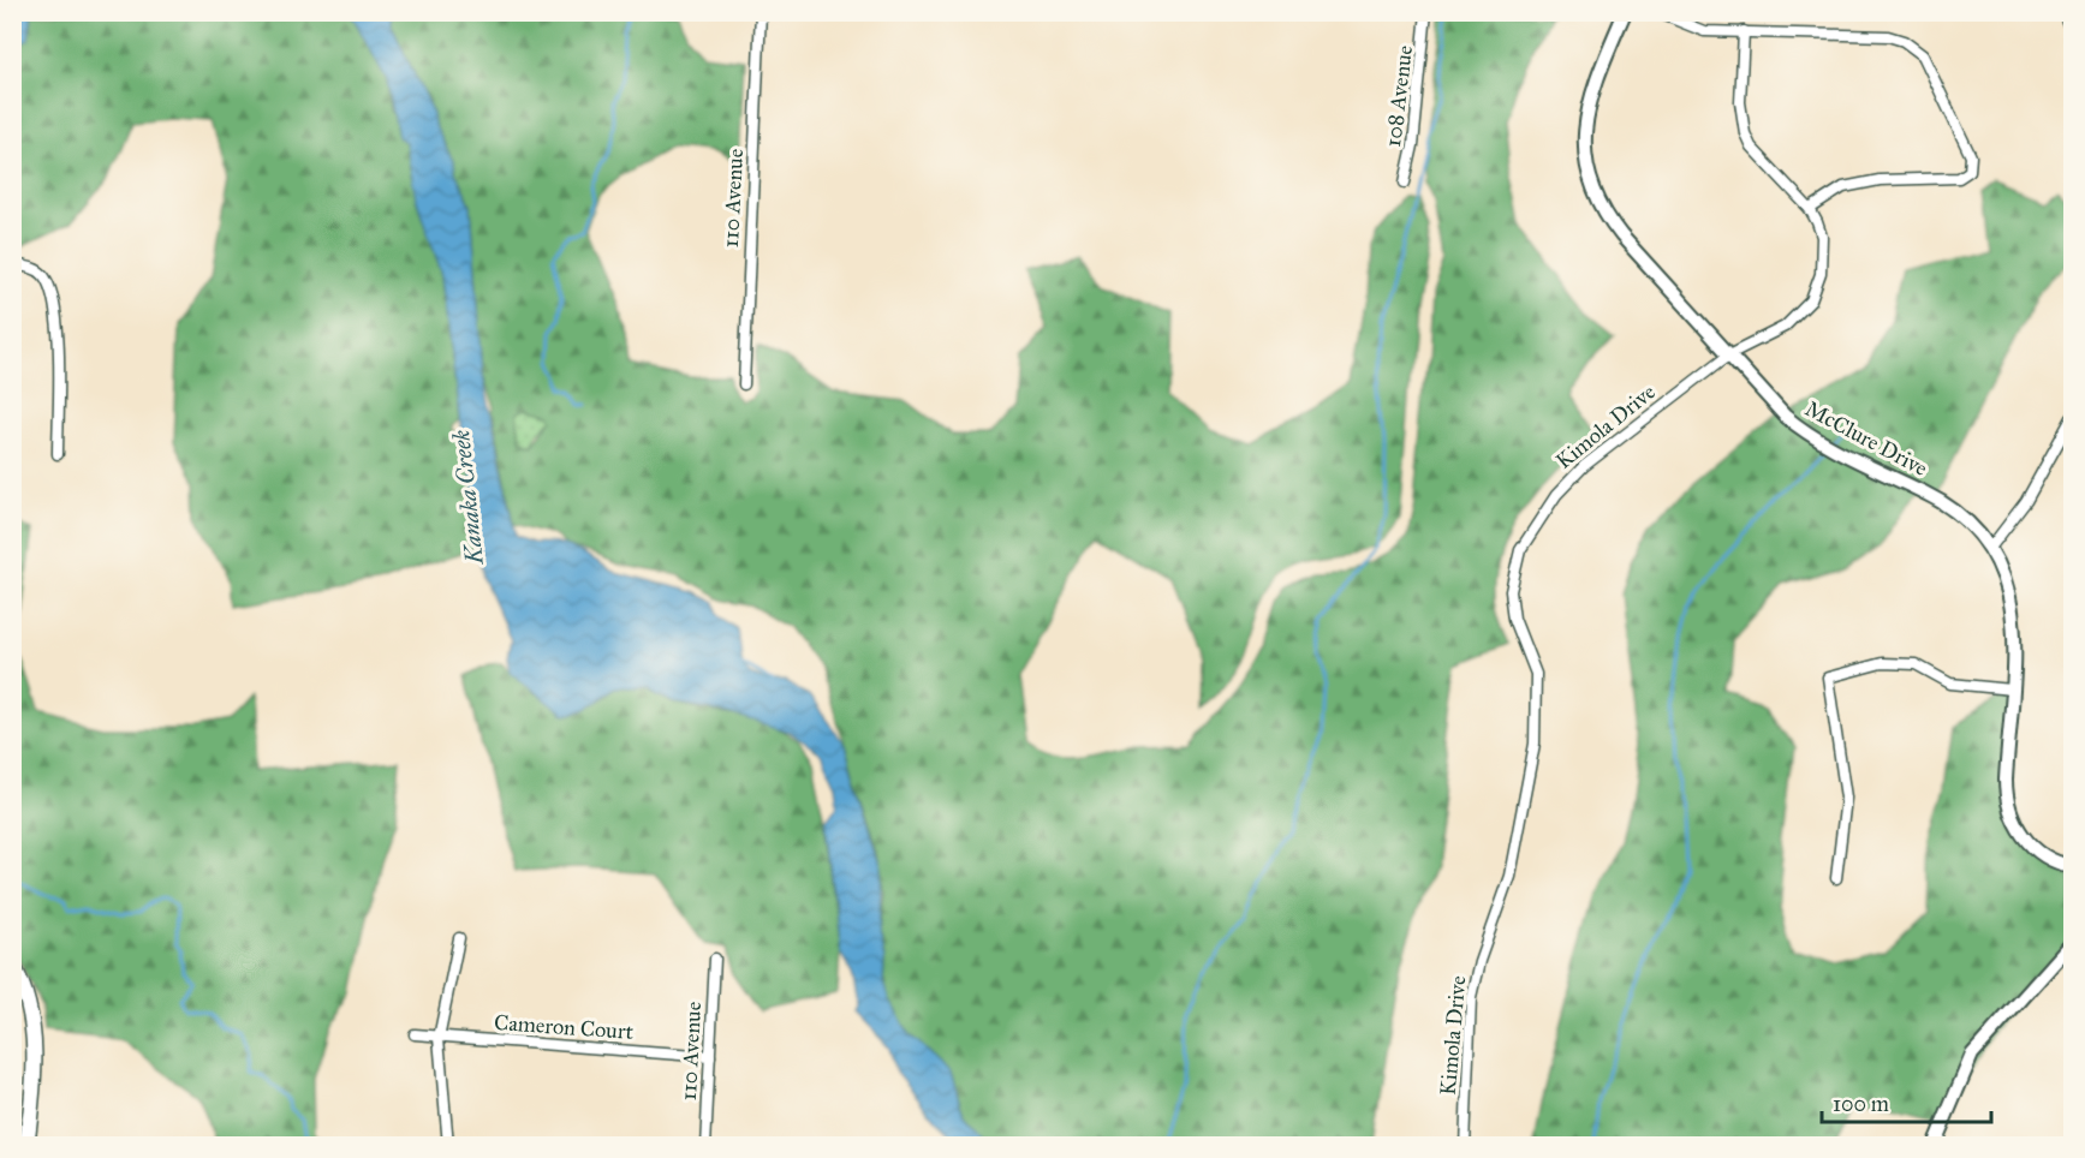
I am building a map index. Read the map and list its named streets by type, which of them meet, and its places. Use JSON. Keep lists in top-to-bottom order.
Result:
{
  "streets": {
    "street": [
      "108 Avenue",
      "110 Avenue",
      "Kimola Drive",
      "McClure Drive",
      "Cameron Court"
    ]
  },
  "crossings": [
    ["110 Avenue", "Cameron Court"],
    ["Kimola Drive", "McClure Drive"]
  ],
  "water": ["Kanaka Creek"],
  "scale_bar": "100 m"
}
